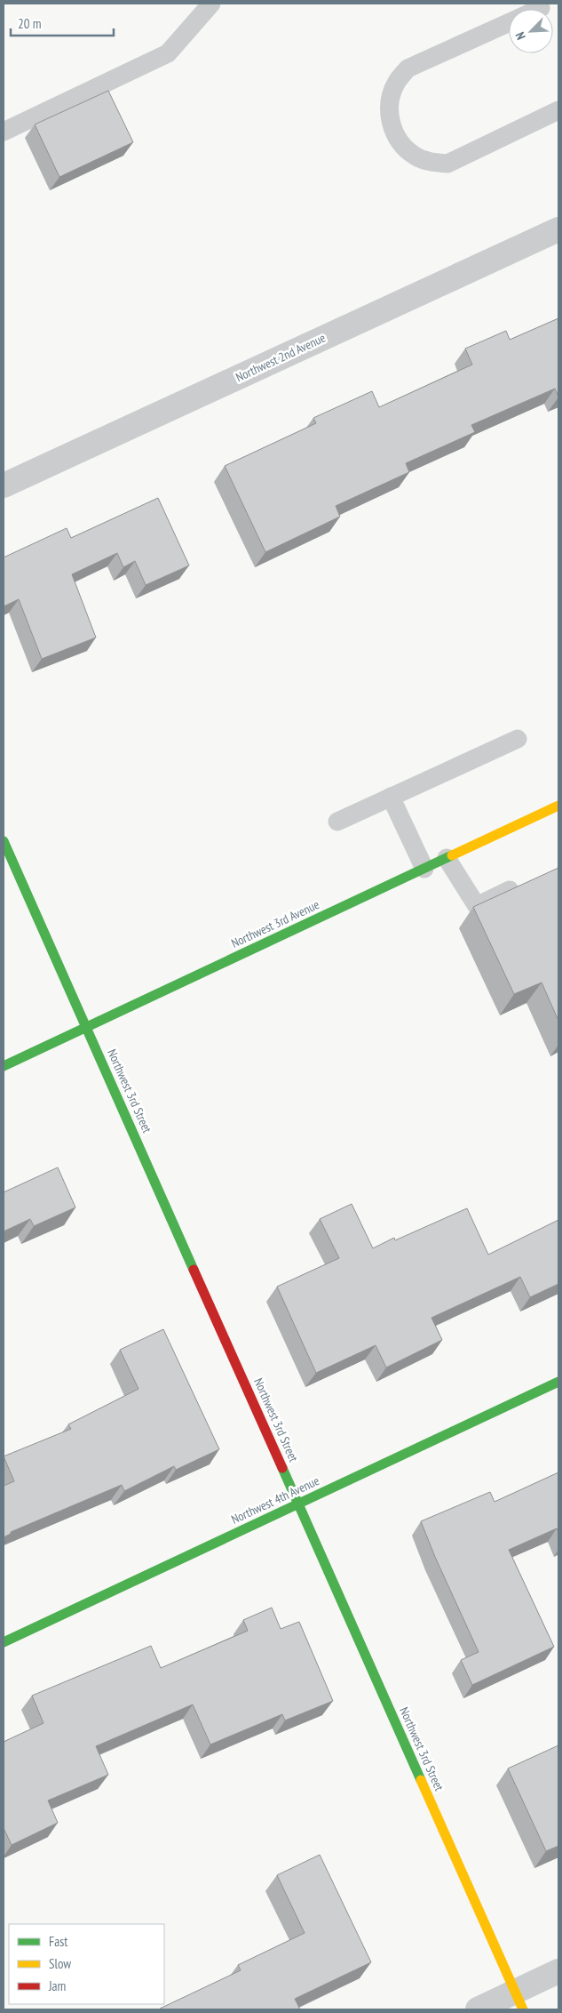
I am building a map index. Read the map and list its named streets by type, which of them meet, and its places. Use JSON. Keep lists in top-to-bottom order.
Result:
{
  "streets": {
    "street": [
      "Northwest 2nd Avenue",
      "Northwest 3rd Avenue",
      "Northwest 3rd Street",
      "Northwest 4th Avenue"
    ]
  },
  "crossings": [
    ["Northwest 3rd Avenue", "Northwest 3rd Street"],
    ["Northwest 3rd Street", "Northwest 4th Avenue"]
  ],
  "legend": ["Fast", "Slow", "Jam"],
  "scale_bar": "20 m",
  "north": "bottom left"
}
